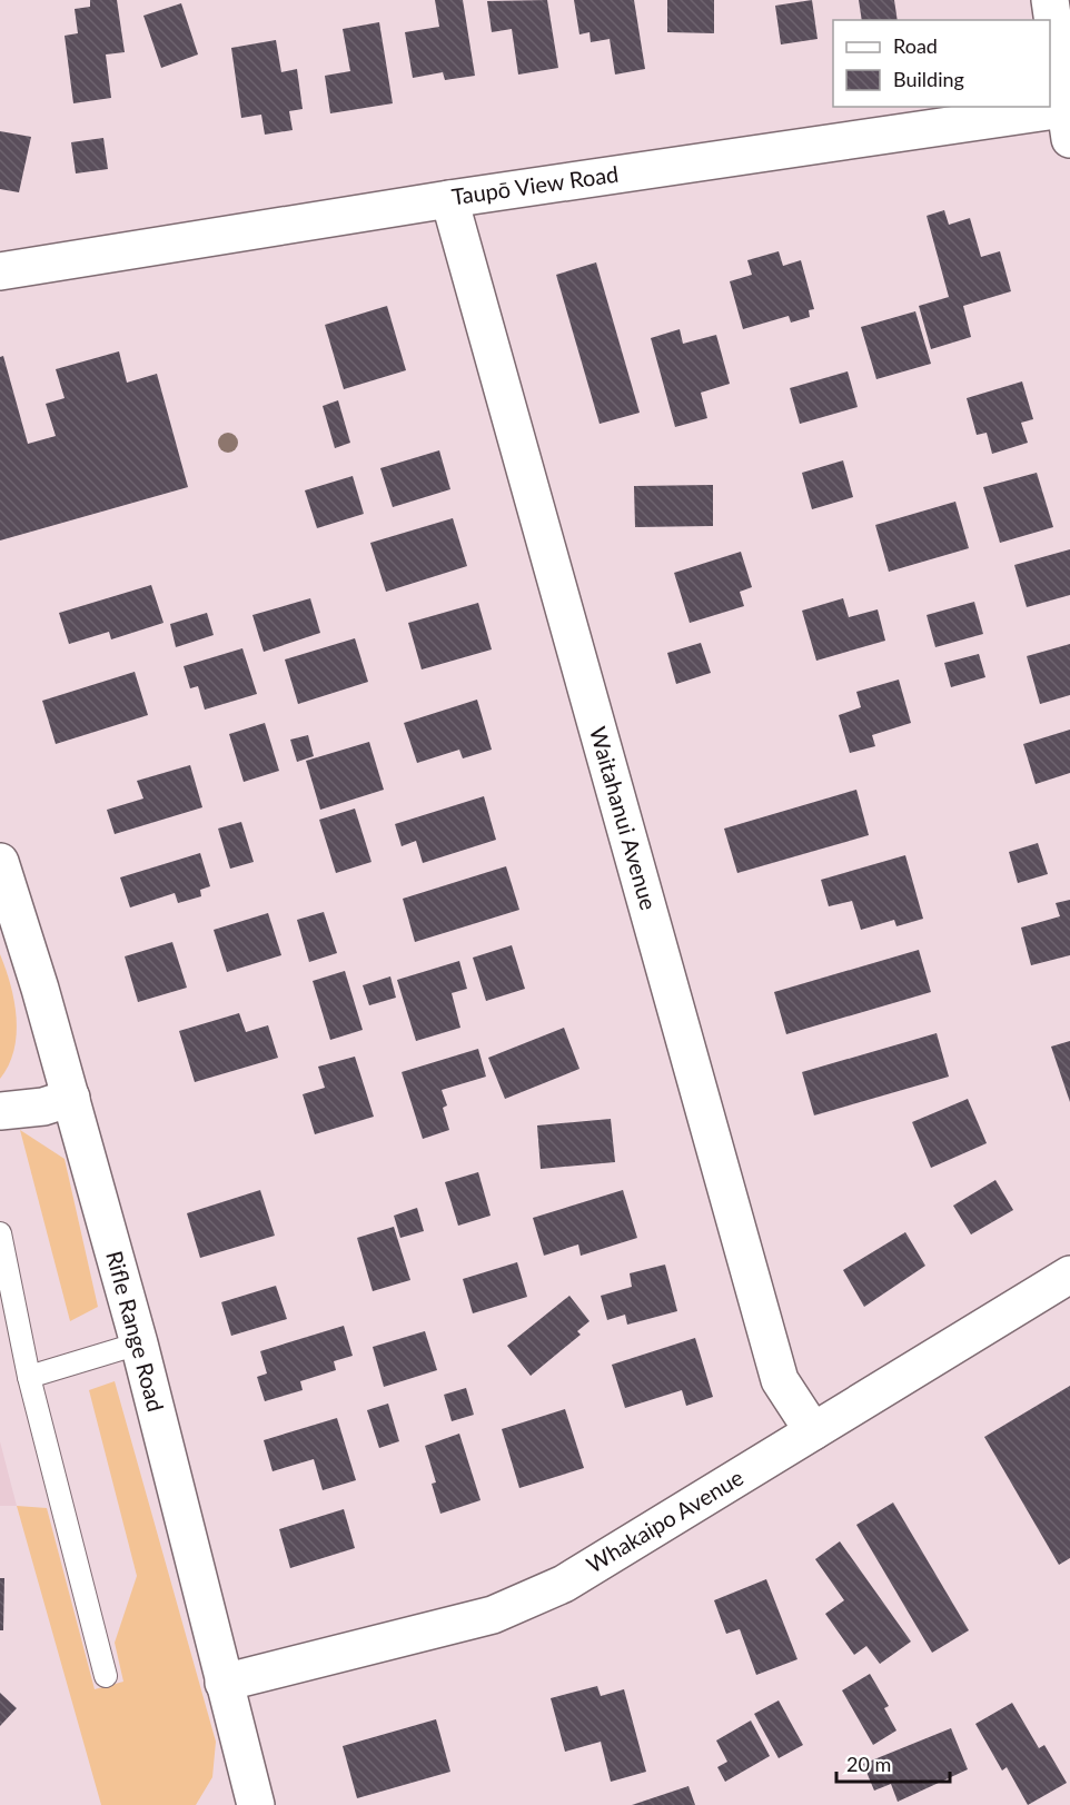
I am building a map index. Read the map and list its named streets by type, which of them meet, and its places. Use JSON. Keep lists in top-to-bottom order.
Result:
{
  "streets": {
    "street": [
      "Taupō View Road",
      "Waitahanui Avenue",
      "Rifle Range Road",
      "Whakaipo Avenue"
    ]
  },
  "crossings": [
    ["Taupō View Road", "Waitahanui Avenue"],
    ["Waitahanui Avenue", "Whakaipo Avenue"],
    ["Rifle Range Road", "Whakaipo Avenue"]
  ],
  "legend": ["Road", "Building"],
  "scale_bar": "20 m"
}
